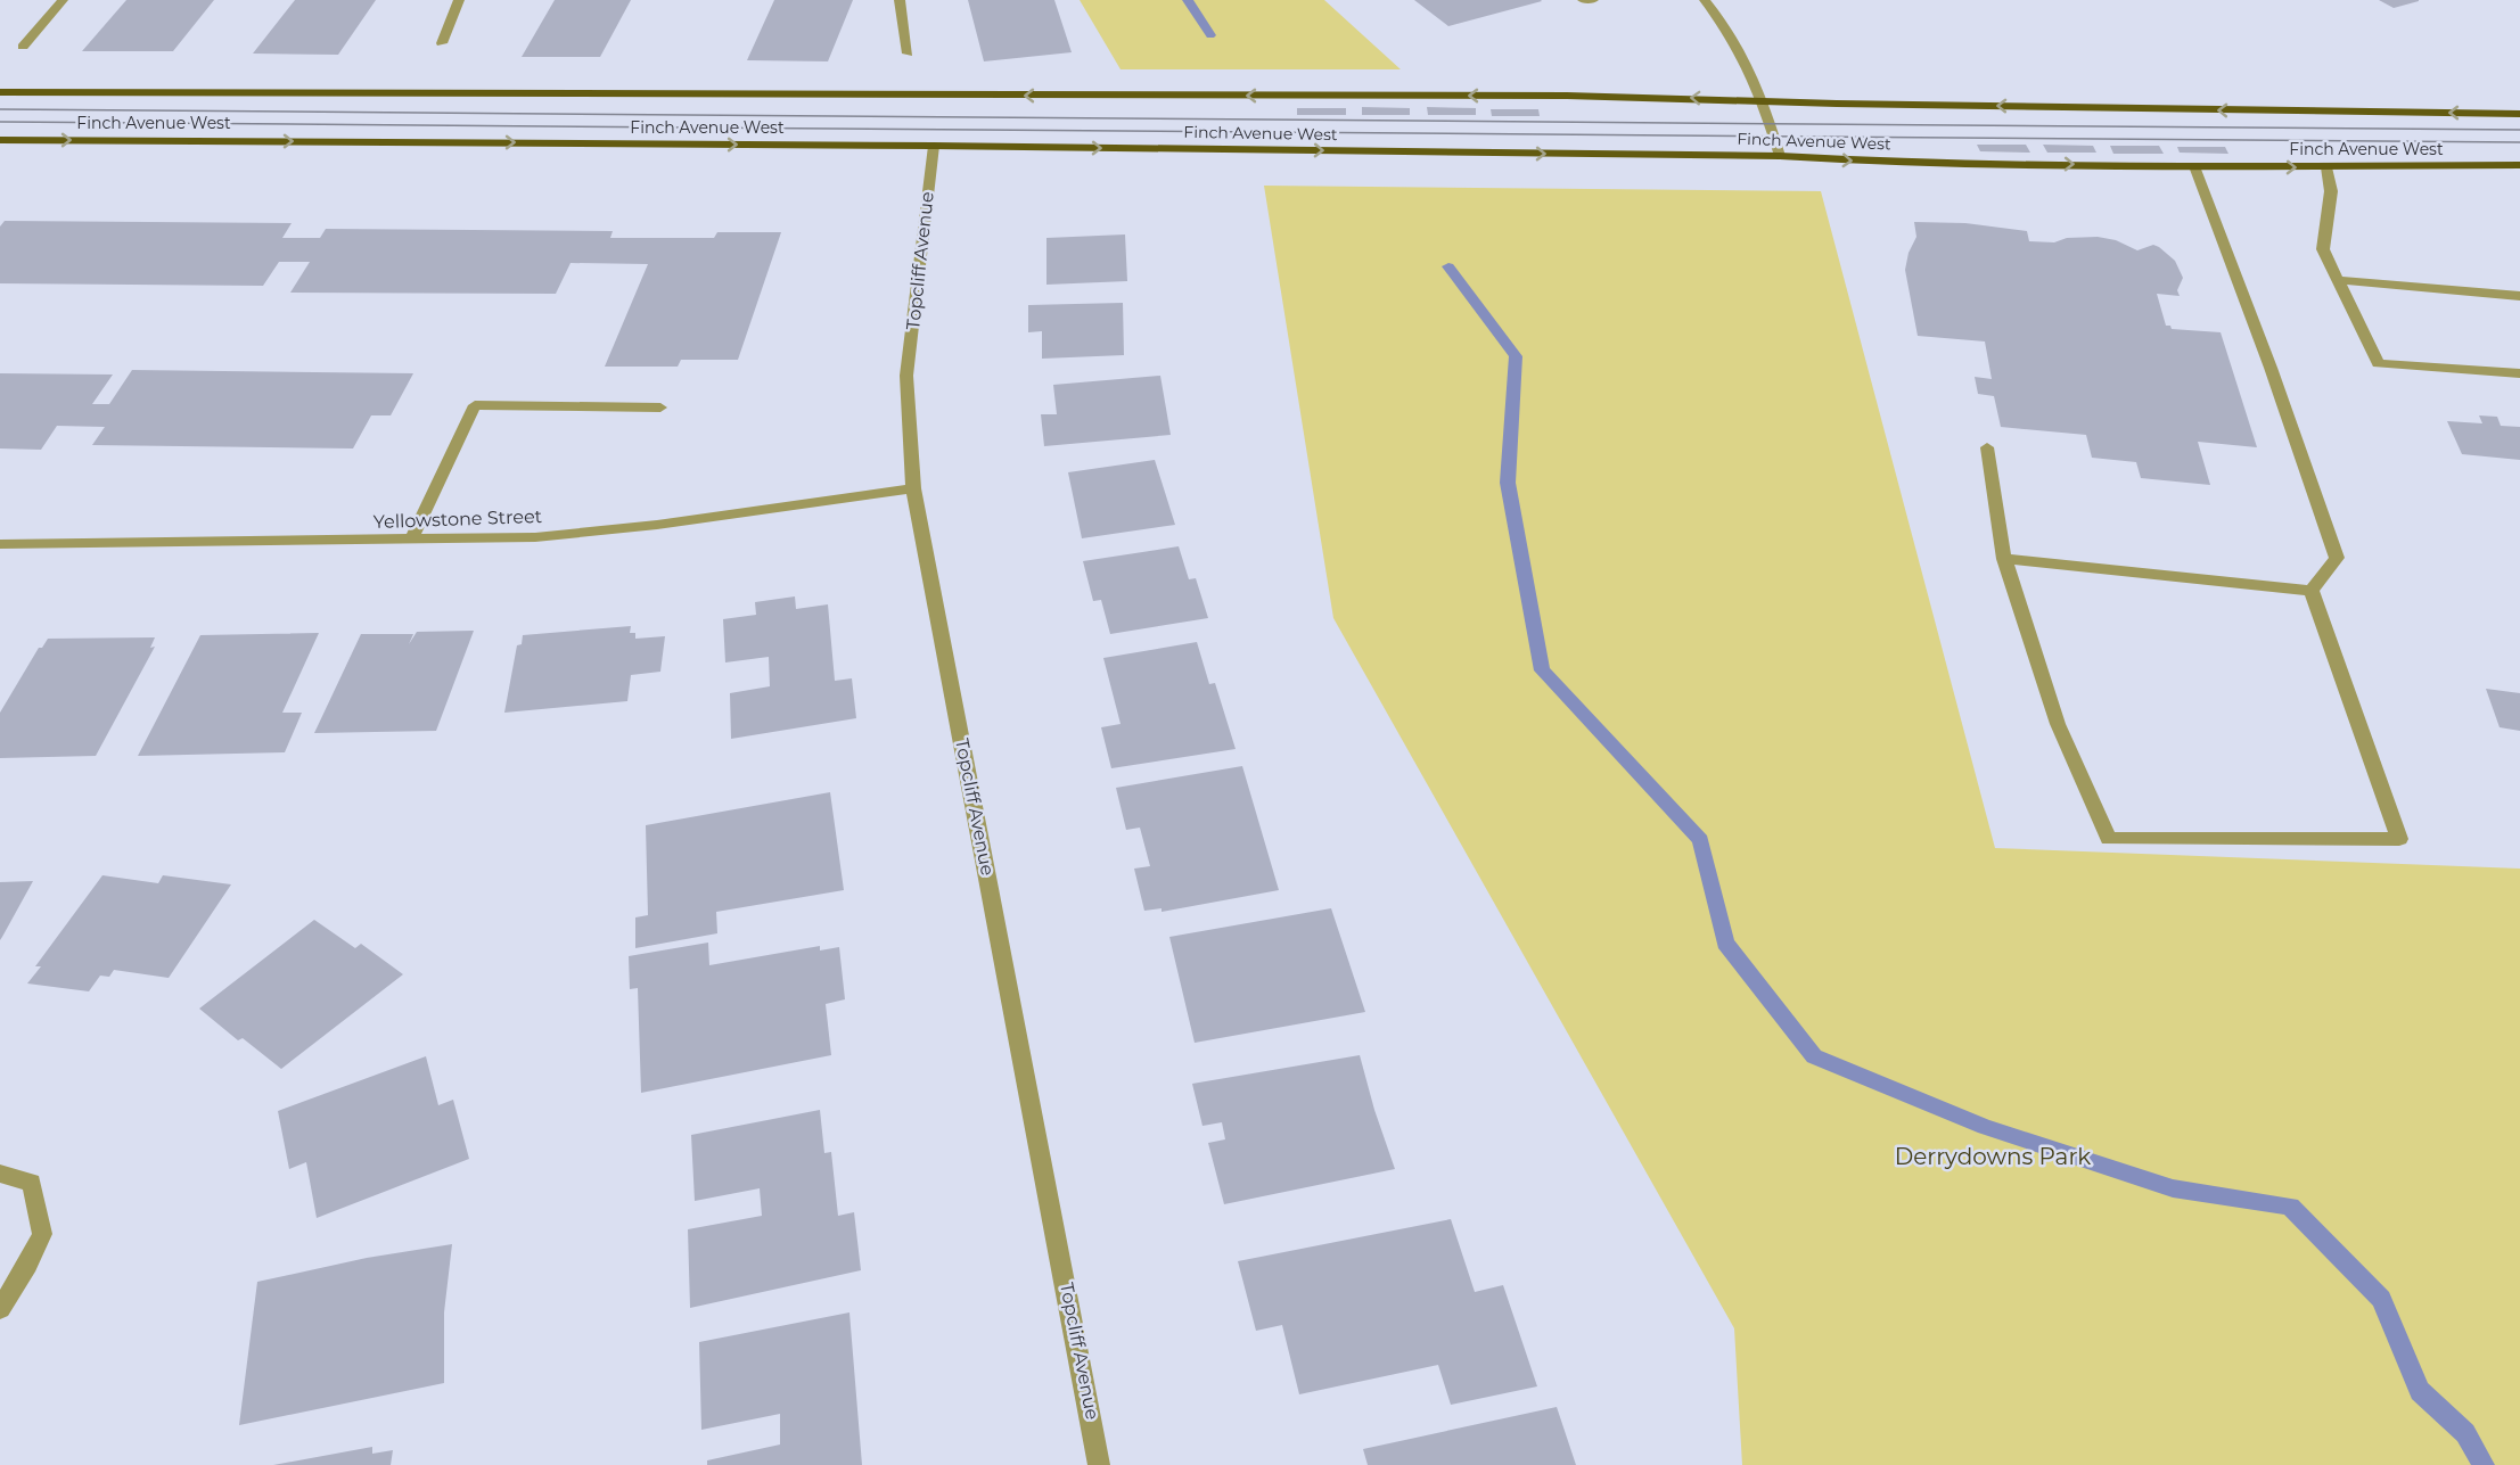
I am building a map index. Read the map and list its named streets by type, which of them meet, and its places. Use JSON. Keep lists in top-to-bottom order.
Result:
{
  "streets": {
    "main road": ["Finch Avenue West"],
    "street": ["Topcliff Avenue", "Yellowstone Street"]
  },
  "crossings": [
    ["Finch Avenue West", "Topcliff Avenue"],
    ["Topcliff Avenue", "Yellowstone Street"]
  ],
  "parks": ["Derrydowns Park"]
}
